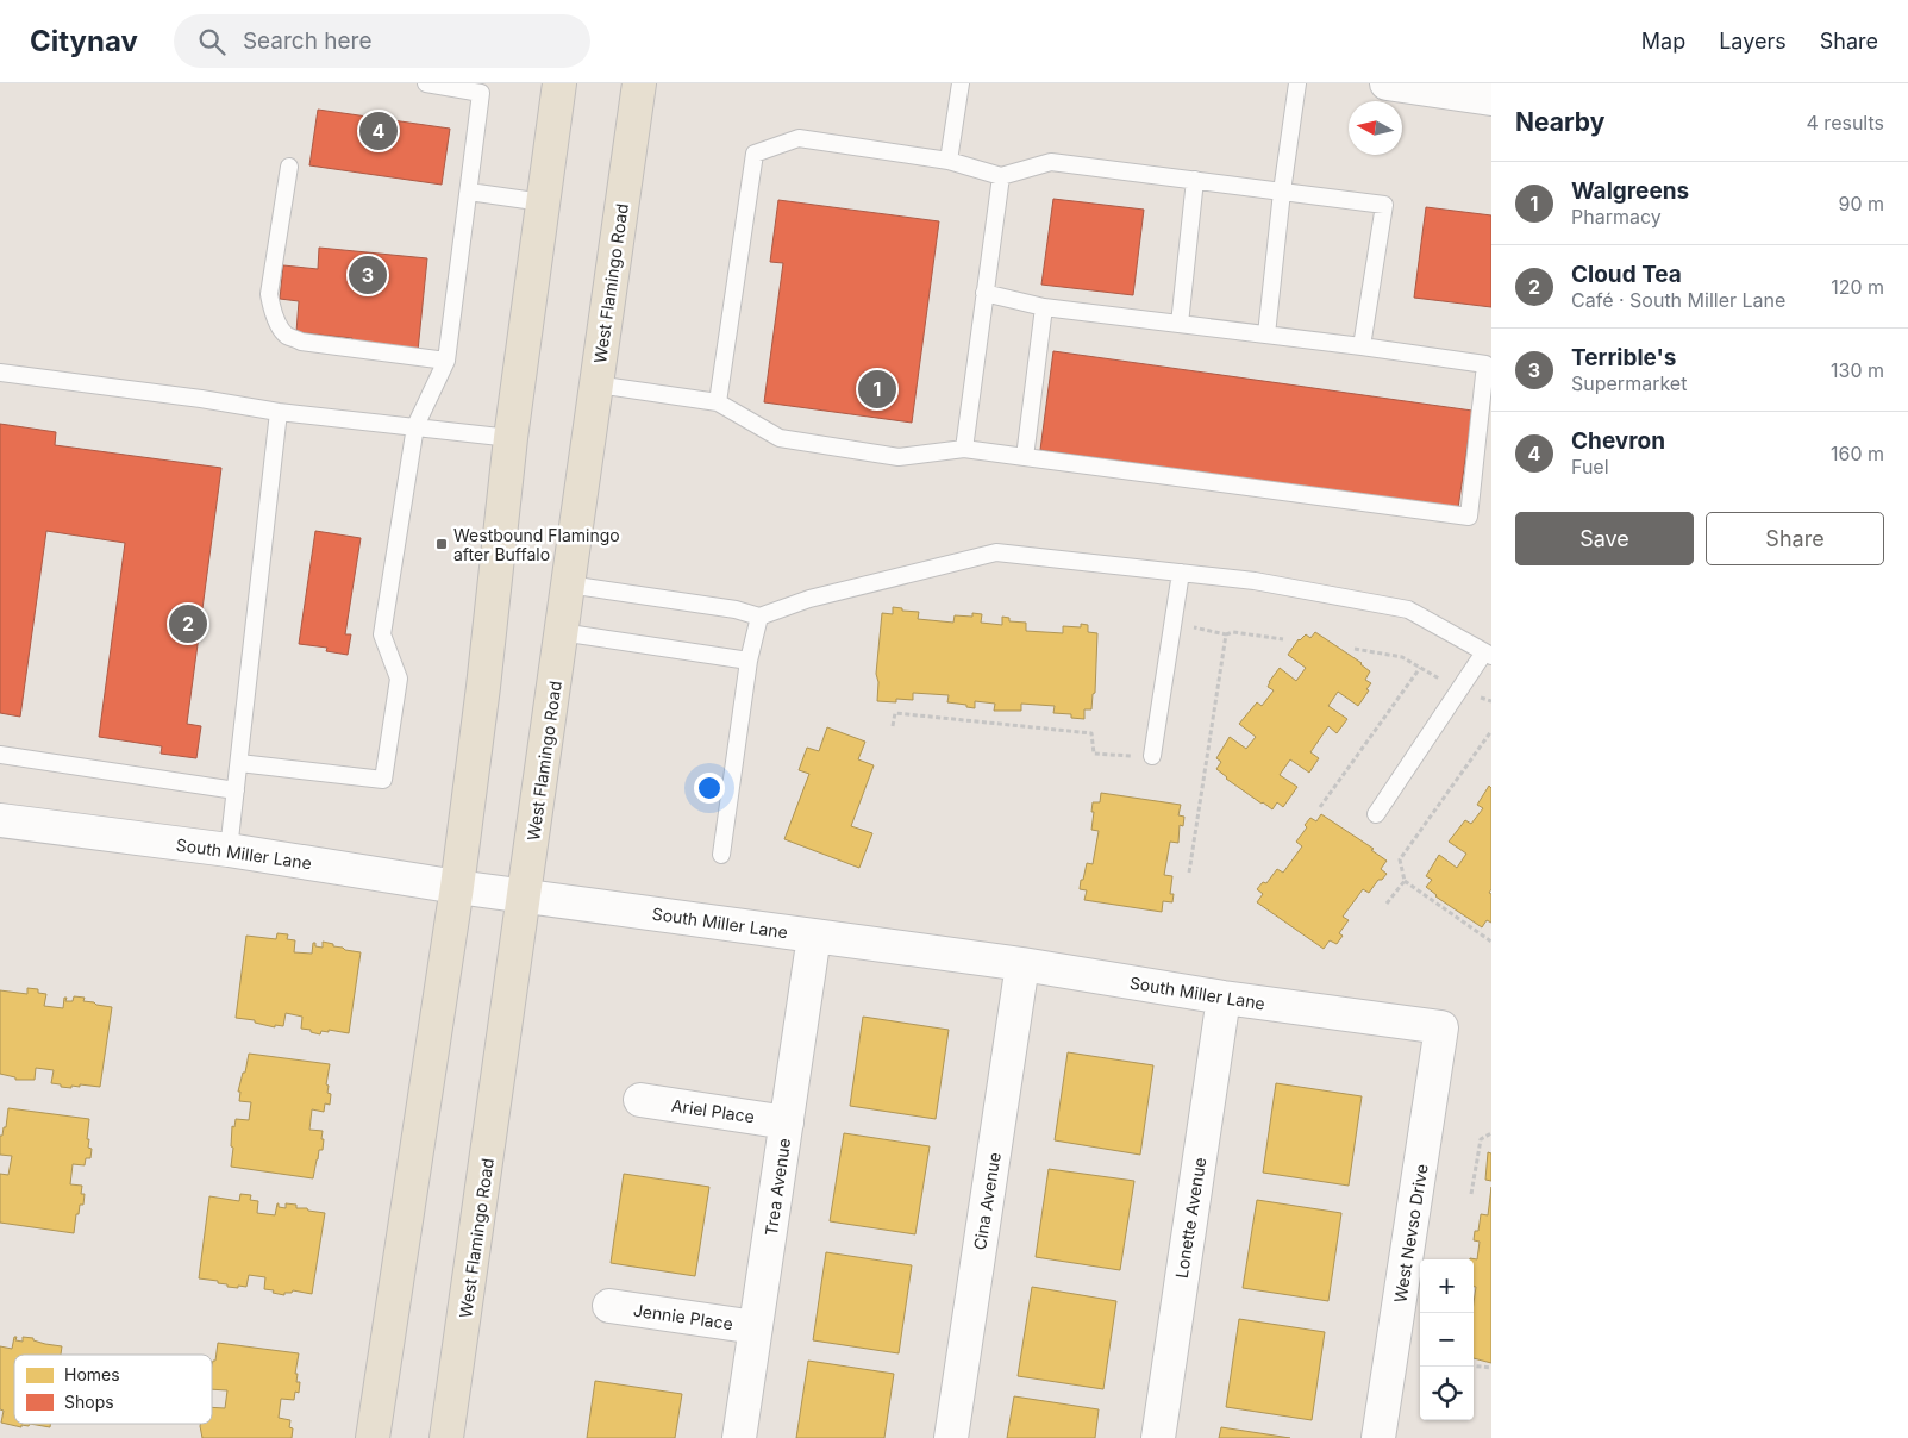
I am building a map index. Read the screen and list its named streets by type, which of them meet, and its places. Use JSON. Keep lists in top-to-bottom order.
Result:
{
  "streets": {
    "main road": ["West Flamingo Road"],
    "street": [
      "South Miller Lane",
      "Ariel Place",
      "Trea Avenue",
      "Cina Avenue",
      "Lonette Avenue",
      "West Nevso Drive",
      "Jennie Place"
    ]
  },
  "crossings": [
    ["West Flamingo Road", "South Miller Lane"],
    ["South Miller Lane", "Trea Avenue"],
    ["South Miller Lane", "Cina Avenue"],
    ["South Miller Lane", "Lonette Avenue"],
    ["South Miller Lane", "West Nevso Drive"],
    ["Ariel Place", "Trea Avenue"],
    ["Trea Avenue", "Jennie Place"]
  ],
  "places": {
    "transit": ["Westbound Flamingo after Buffalo"]
  },
  "legend": ["Homes", "Shops"],
  "north": "left",
  "page": {
    "header": "Citynav",
    "search": "Search here",
    "nav": ["Map", "Layers", "Share"],
    "heading": ["Nearby", "4 results"],
    "pins": [
      "4",
      "3",
      "1",
      "2"
    ],
    "list": [
      {
        "mark": "1",
        "name": "Walgreens",
        "note": "Pharmacy",
        "value": "90 m"
      },
      {
        "mark": "2",
        "name": "Cloud Tea",
        "note": "Café · South Miller Lane",
        "value": "120 m"
      },
      {
        "mark": "3",
        "name": "Terrible's",
        "note": "Supermarket",
        "value": "130 m"
      },
      {
        "mark": "4",
        "name": "Chevron",
        "note": "Fuel",
        "value": "160 m"
      }
    ],
    "buttons": ["Save", "Share"],
    "map_buttons": ["+", "−"]
  }
}
